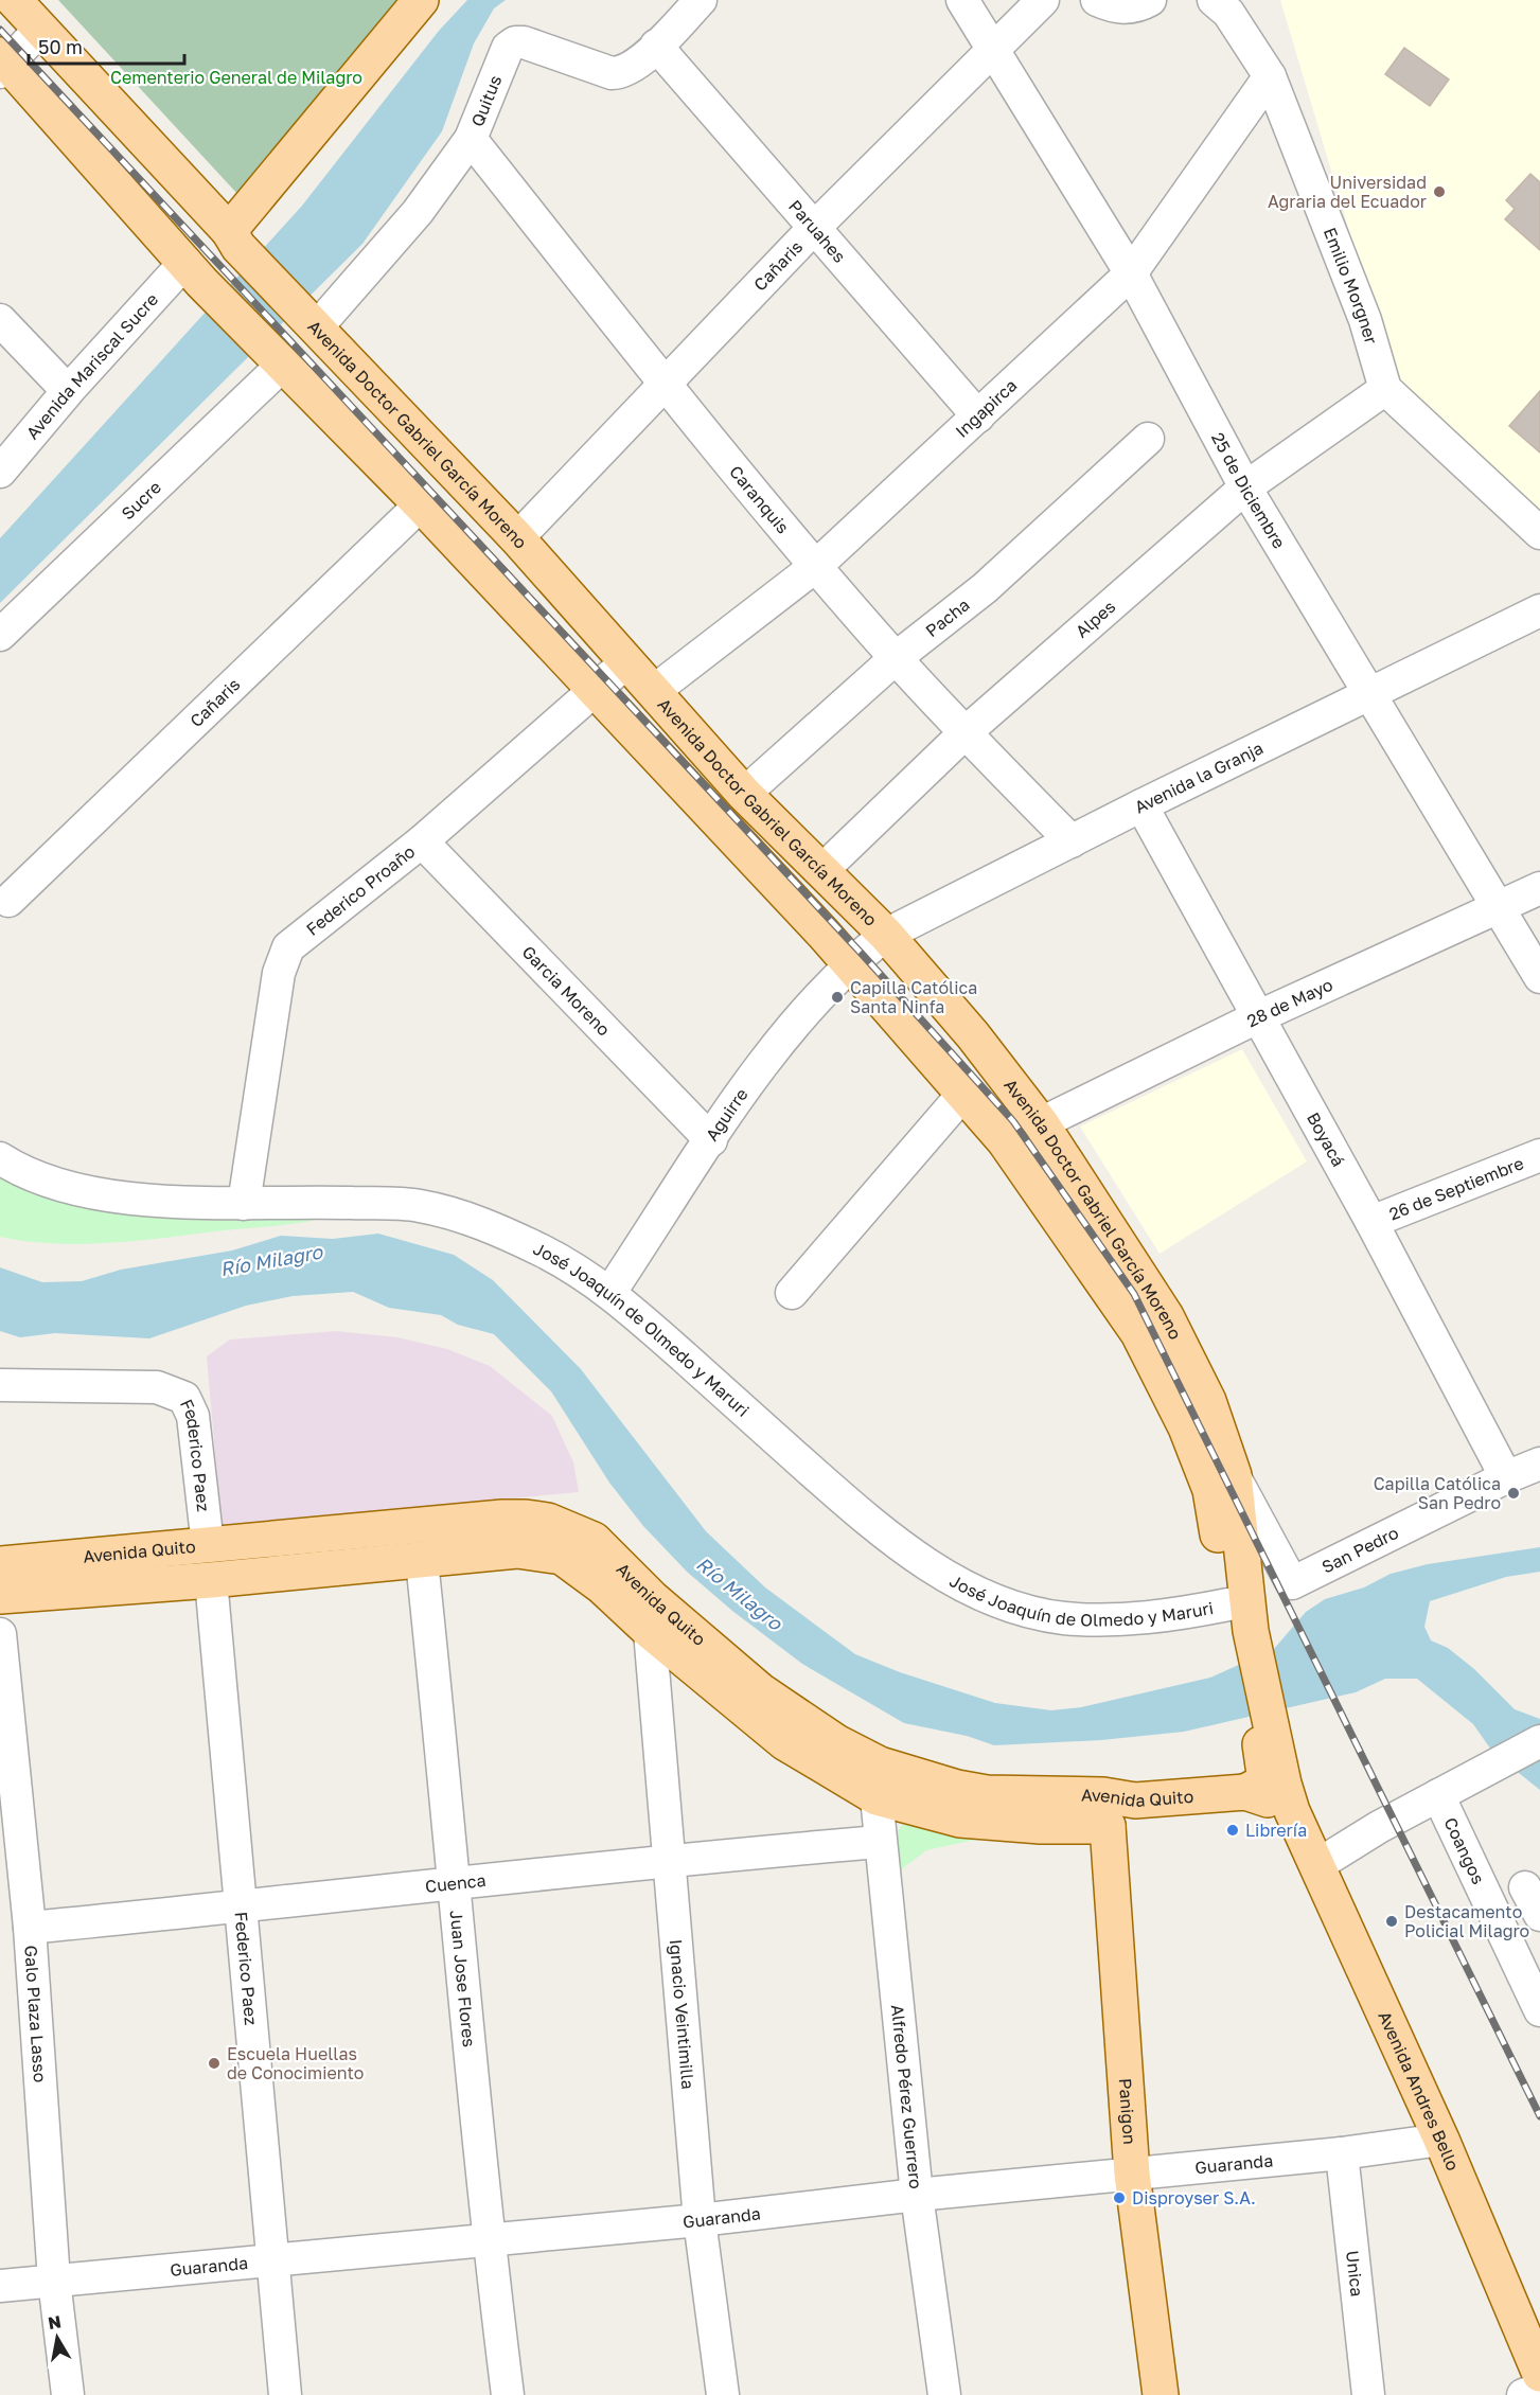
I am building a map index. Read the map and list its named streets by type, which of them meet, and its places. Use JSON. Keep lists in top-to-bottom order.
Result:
{
  "streets": {
    "main road": [
      "Avenida Doctor Gabriel García Moreno",
      "Avenida Quito",
      "Avenida Andres Bello",
      "Panigon"
    ],
    "street": [
      "Quitus",
      "Paruahes",
      "Cañaris",
      "Emilio Morgner",
      "Avenida Mariscal Sucre",
      "Ingapirca",
      "25 de Diciembre",
      "Sucre",
      "Caranquis",
      "Pacha",
      "Alpes",
      "Avenida la Granja",
      "Federico Proaño",
      "Garcia Moreno",
      "28 de Mayo",
      "Aguirre",
      "Boyacá",
      "26 de Septiembre",
      "José Joaquín de Olmedo y Maruri",
      "Federico Paez",
      "San Pedro",
      "Coangos",
      "Cuenca",
      "Juan Jose Flores",
      "Ignacio Veintimilla",
      "Galo Plaza Lasso",
      "Alfredo Pérez Guerrero",
      "Guaranda",
      "Unica"
    ]
  },
  "crossings": [
    ["Quitus", "Paruahes"],
    ["Quitus", "Avenida Doctor Gabriel García Moreno"],
    ["Quitus", "Caranquis"],
    ["Paruahes", "Cañaris"],
    ["Paruahes", "Ingapirca"],
    ["Cañaris", "Avenida Doctor Gabriel García Moreno"],
    ["Cañaris", "25 de Diciembre"],
    ["Cañaris", "Caranquis"],
    ["Emilio Morgner", "Ingapirca"],
    ["Emilio Morgner", "Alpes"],
    ["Avenida Mariscal Sucre", "Avenida Doctor Gabriel García Moreno"],
    ["Ingapirca", "Avenida Doctor Gabriel García Moreno"],
    ["Ingapirca", "25 de Diciembre"],
    ["Ingapirca", "Caranquis"],
    ["Avenida Doctor Gabriel García Moreno", "Sucre"],
    ["Avenida Doctor Gabriel García Moreno", "Pacha"],
    ["Avenida Doctor Gabriel García Moreno", "Alpes"],
    ["Avenida Doctor Gabriel García Moreno", "Avenida la Granja"],
    ["Avenida Doctor Gabriel García Moreno", "Federico Proaño"],
    ["Avenida Doctor Gabriel García Moreno", "28 de Mayo"],
    ["Avenida Doctor Gabriel García Moreno", "Aguirre"],
    ["Avenida Doctor Gabriel García Moreno", "José Joaquín de Olmedo y Maruri"],
    ["Avenida Doctor Gabriel García Moreno", "San Pedro"],
    ["Avenida Doctor Gabriel García Moreno", "Avenida Quito"],
    ["Avenida Doctor Gabriel García Moreno", "Avenida Andres Bello"],
    ["25 de Diciembre", "Alpes"],
    ["25 de Diciembre", "Avenida la Granja"],
    ["25 de Diciembre", "28 de Mayo"],
    ["Caranquis", "Pacha"],
    ["Caranquis", "Alpes"],
    ["Caranquis", "Avenida la Granja"],
    ["Avenida la Granja", "Aguirre"],
    ["Avenida la Granja", "Boyacá"],
    ["Federico Proaño", "Garcia Moreno"],
    ["Federico Proaño", "José Joaquín de Olmedo y Maruri"],
    ["Garcia Moreno", "Aguirre"],
    ["28 de Mayo", "Boyacá"],
    ["Aguirre", "José Joaquín de Olmedo y Maruri"],
    ["Boyacá", "26 de Septiembre"],
    ["Boyacá", "San Pedro"],
    ["Federico Paez", "Avenida Quito"],
    ["Federico Paez", "Cuenca"],
    ["Federico Paez", "Guaranda"],
    ["Avenida Quito", "Juan Jose Flores"],
    ["Avenida Quito", "Ignacio Veintimilla"],
    ["Avenida Quito", "Alfredo Pérez Guerrero"],
    ["Avenida Quito", "Panigon"],
    ["Cuenca", "Juan Jose Flores"],
    ["Cuenca", "Ignacio Veintimilla"],
    ["Cuenca", "Galo Plaza Lasso"],
    ["Cuenca", "Alfredo Pérez Guerrero"],
    ["Juan Jose Flores", "Guaranda"],
    ["Ignacio Veintimilla", "Guaranda"],
    ["Galo Plaza Lasso", "Guaranda"],
    ["Avenida Andres Bello", "Guaranda"],
    ["Alfredo Pérez Guerrero", "Guaranda"],
    ["Panigon", "Guaranda"],
    ["Guaranda", "Unica"]
  ],
  "water": ["Río Milagro"],
  "parks": ["Cementerio General de Milagro"],
  "places": [
    "Universidad Agraria del Ecuador",
    "Capilla Católica Santa Ninfa",
    "Capilla Católica San Pedro",
    "Librería",
    "Destacamento Policial Milagro",
    "Escuela Huellas de Conocimiento",
    "Disproyser S.A."
  ],
  "scale_bar": "50 m",
  "north": "top"
}
